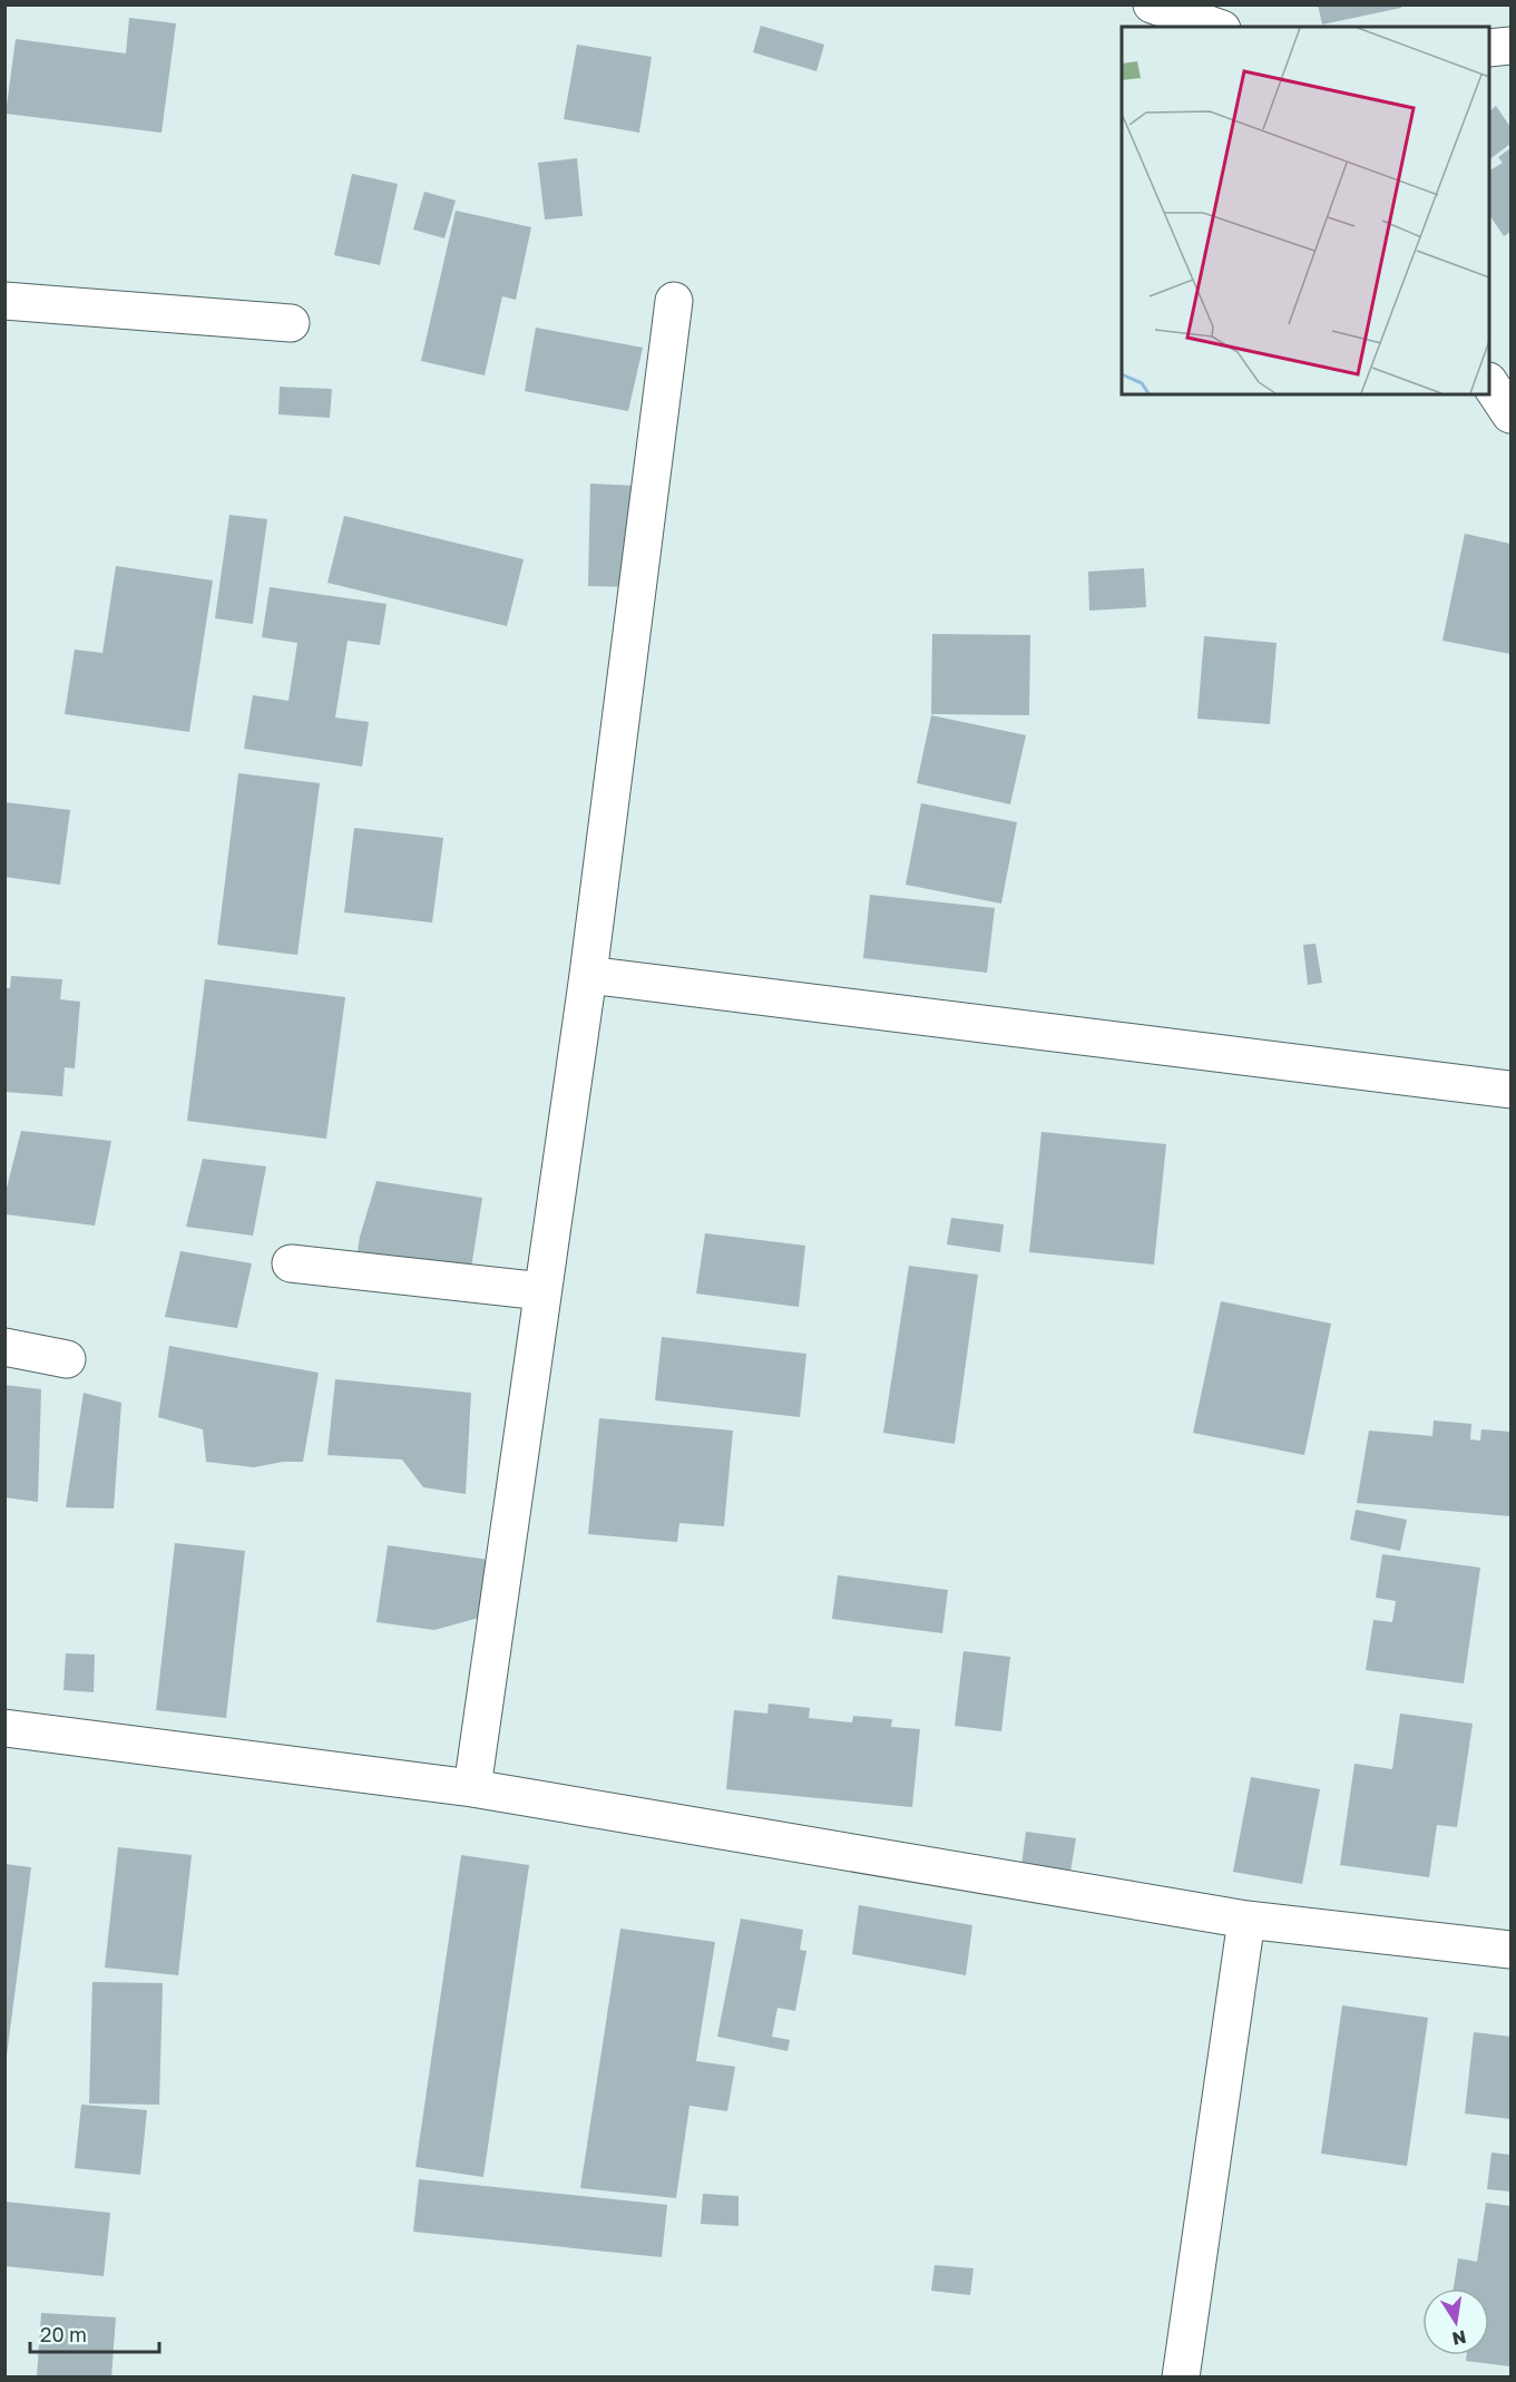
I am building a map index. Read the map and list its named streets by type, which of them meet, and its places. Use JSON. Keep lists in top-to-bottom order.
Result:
{
  "scale_bar": "20 m",
  "north": "bottom"
}
